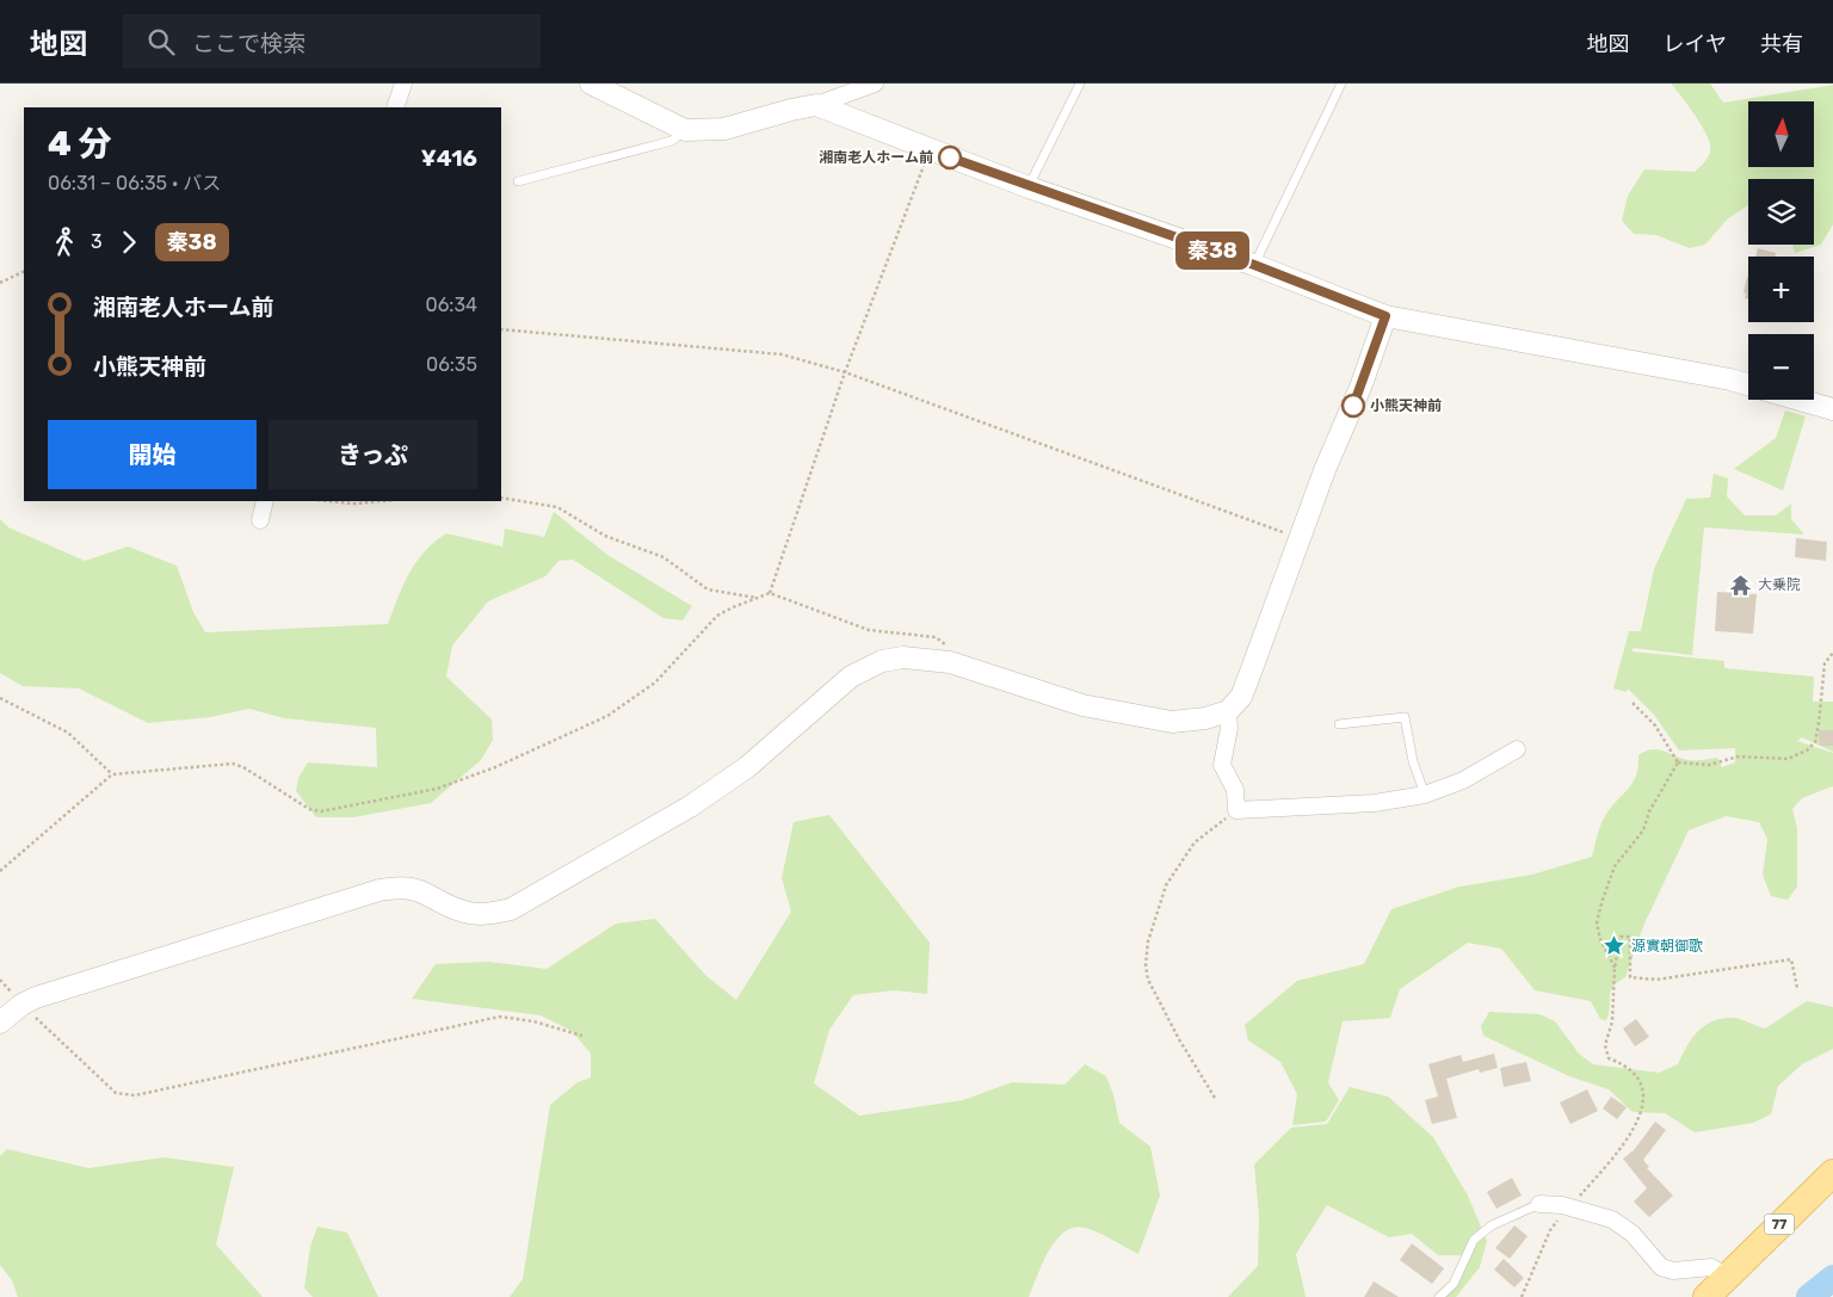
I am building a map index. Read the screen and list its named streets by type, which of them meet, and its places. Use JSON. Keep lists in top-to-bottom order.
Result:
{
  "streets": {
    "main road": ["77"]
  },
  "places": {
    "other": ["湘南老人ホーム前", "小熊天神前"],
    "temple": ["大乗院"],
    "place": ["源實朝御歌"]
  },
  "lines": ["bus line 秦38"],
  "north": "top",
  "page": {
    "header": "地図",
    "search": "ここで検索",
    "nav": ["地図", "レイヤ", "共有"],
    "on_map": "秦38",
    "map_buttons": ["+", "−"],
    "heading": ["4 分", "06:31 – 06:35 · バス", "¥416"],
    "legs": ["3", "秦38"],
    "list": [
      {
        "name": "湘南老人ホーム前",
        "value": "06:34"
      },
      {
        "name": "小熊天神前",
        "value": "06:35"
      }
    ],
    "buttons": ["開始", "きっぷ"]
  }
}
